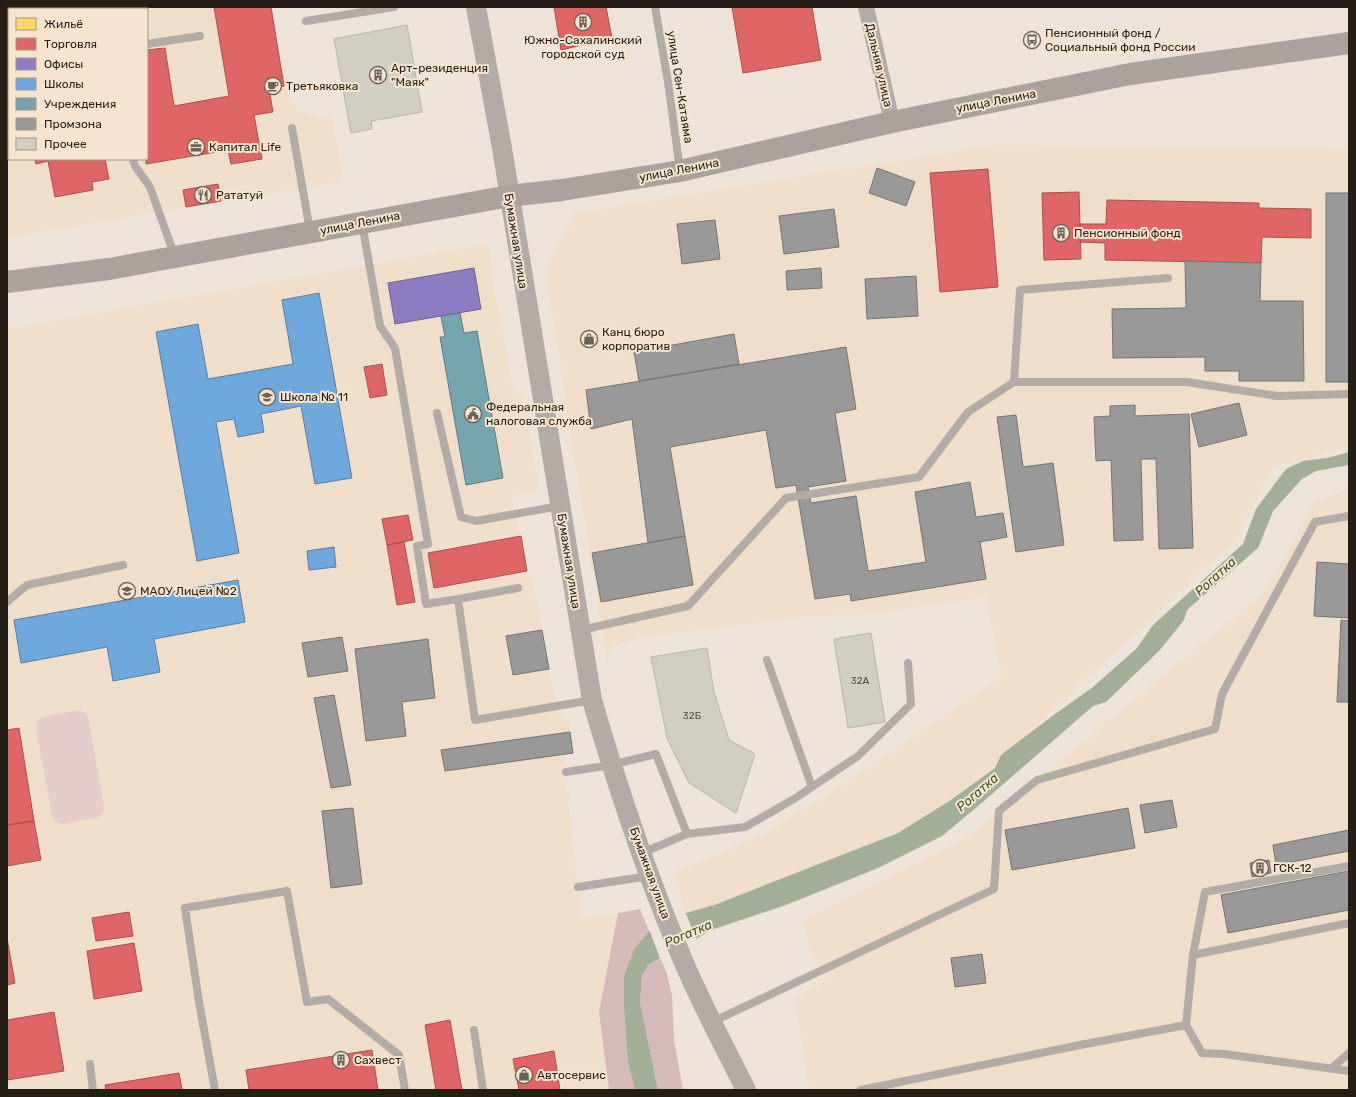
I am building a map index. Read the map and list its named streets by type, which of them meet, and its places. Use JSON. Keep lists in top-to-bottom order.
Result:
{
  "streets": {
    "main road": ["улица Ленина"],
    "street": ["Дальняя улица", "Бумажная улица"],
    "lane": ["улица Сен-Катаяма"]
  },
  "crossings": [
    ["Дальняя улица", "улица Ленина"],
    ["улица Сен-Катаяма", "улица Ленина"],
    ["улица Ленина", "Бумажная улица"]
  ],
  "water": ["Рогатка"],
  "places": {
    "building": [
      "Южно-Сахалинский городской суд",
      "Арт-резиденция \"Маяк\"",
      "Пенсионный фонд",
      "ГСК-12",
      "Сахвест"
    ],
    "bus stop": ["Пенсионный фонд / Социальный фонд России"],
    "cafe": ["Третьяковка"],
    "office": ["Капитал Life"],
    "restaurant": ["Рататуй"],
    "shop": ["Канц бюро корпоратив", "Автосервис"],
    "school or university": ["Школа № 11", "МАОУ Лицей №2"],
    "public building": ["Федеральная налоговая служба"]
  },
  "house_numbers": ["32А", "32Б"],
  "legend": [
    "Жильё",
    "Торговля",
    "Офисы",
    "Школы",
    "Учреждения",
    "Промзона",
    "Прочее"
  ]
}
